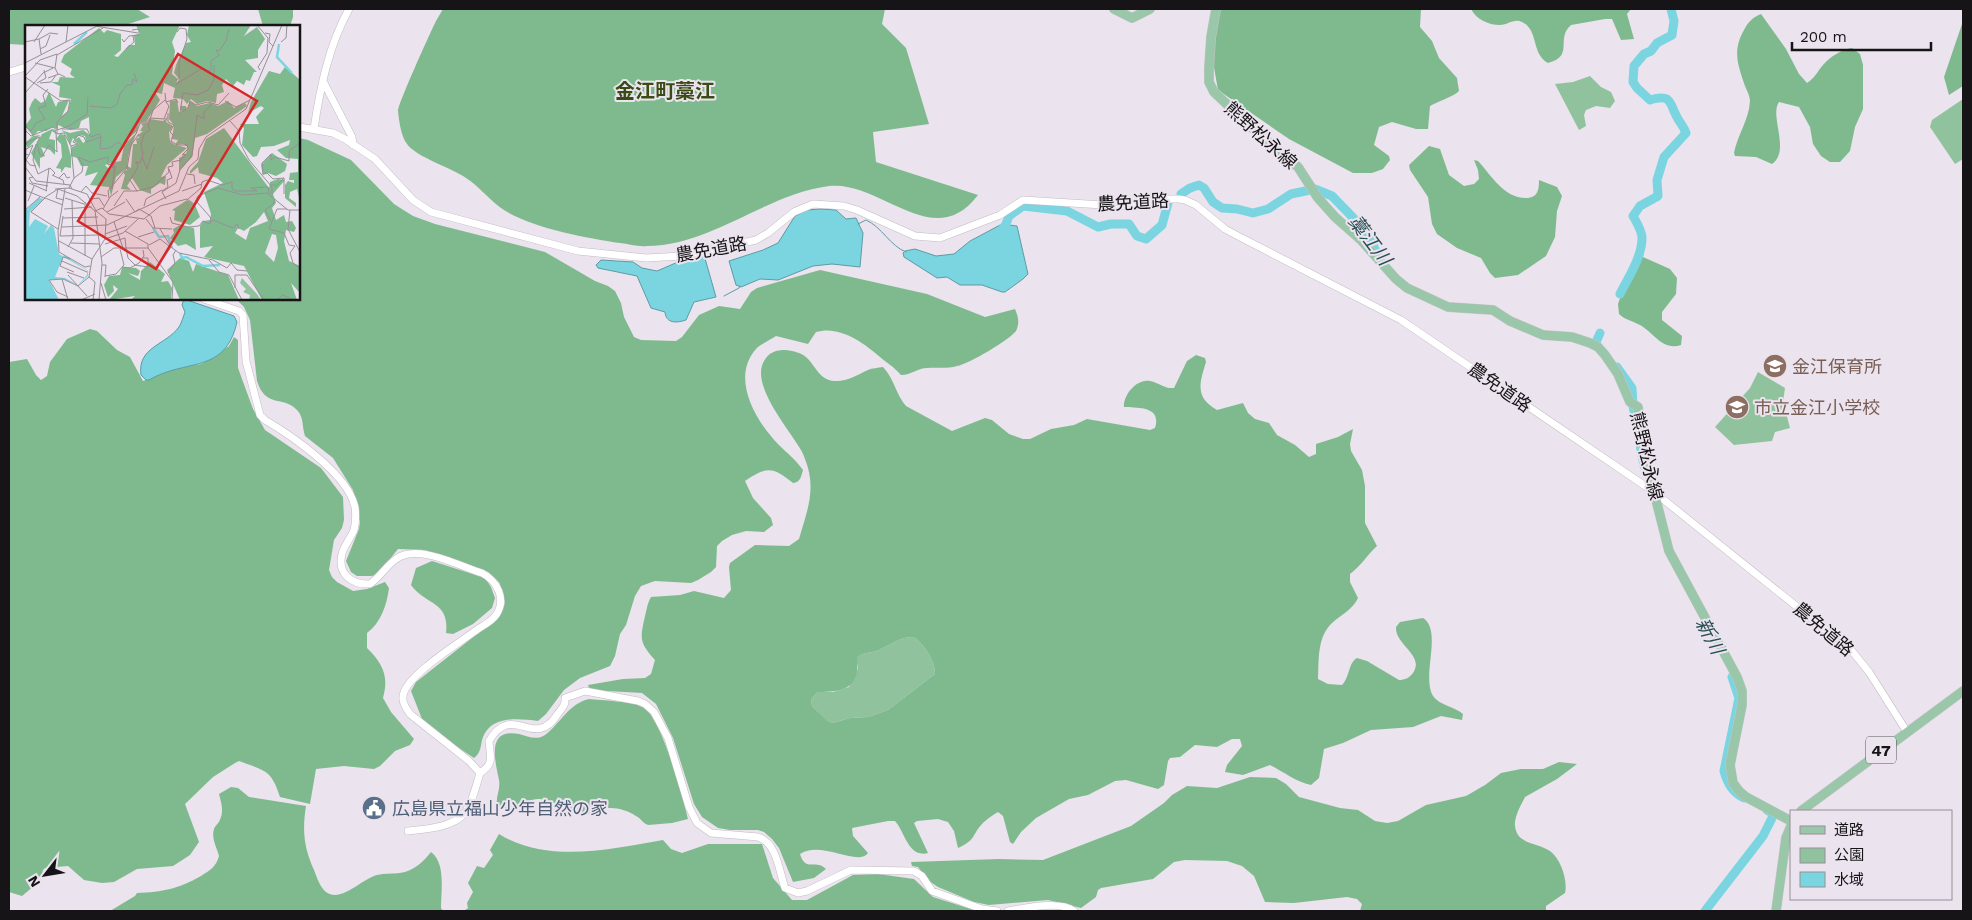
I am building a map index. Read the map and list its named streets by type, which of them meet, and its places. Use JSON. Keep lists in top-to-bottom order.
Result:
{
  "streets": {
    "main road": ["熊野松永線", "47"],
    "street": ["農免道路"]
  },
  "crossings": [
    ["熊野松永線", "農免道路"],
    ["農免道路", "47"]
  ],
  "districts": ["金江町藁江"],
  "water": ["藁江川", "新川"],
  "places": {
    "school or university": ["金江保育所", "市立金江小学校"],
    "public building": ["広島県立福山少年自然の家"]
  },
  "legend": ["道路", "公園", "水域"],
  "scale_bar": "200 m",
  "north": "bottom left"
}
